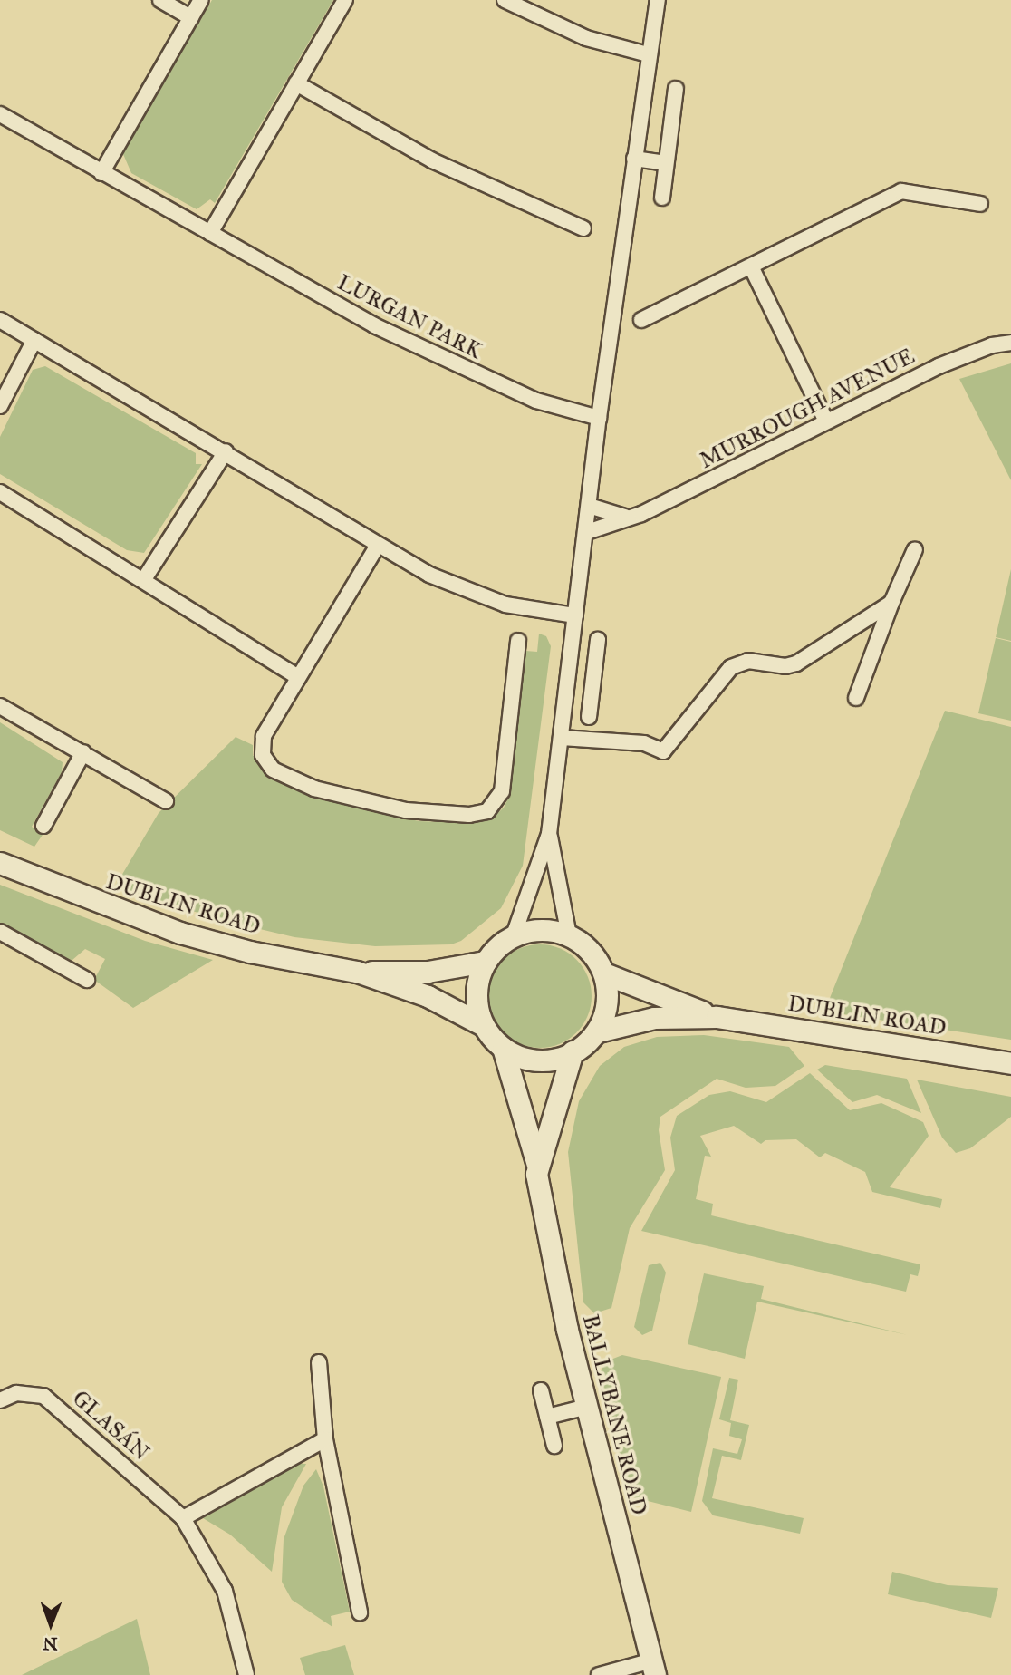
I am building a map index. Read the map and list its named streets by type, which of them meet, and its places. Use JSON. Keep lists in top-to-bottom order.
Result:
{
  "streets": {
    "main road": ["DUBLIN ROAD", "BALLYBANE ROAD"],
    "street": ["LURGAN PARK", "MURROUGH AVENUE", "GLASÁN"]
  },
  "crossings": [
    ["DUBLIN ROAD", "BALLYBANE ROAD"]
  ],
  "north": "bottom"
}
